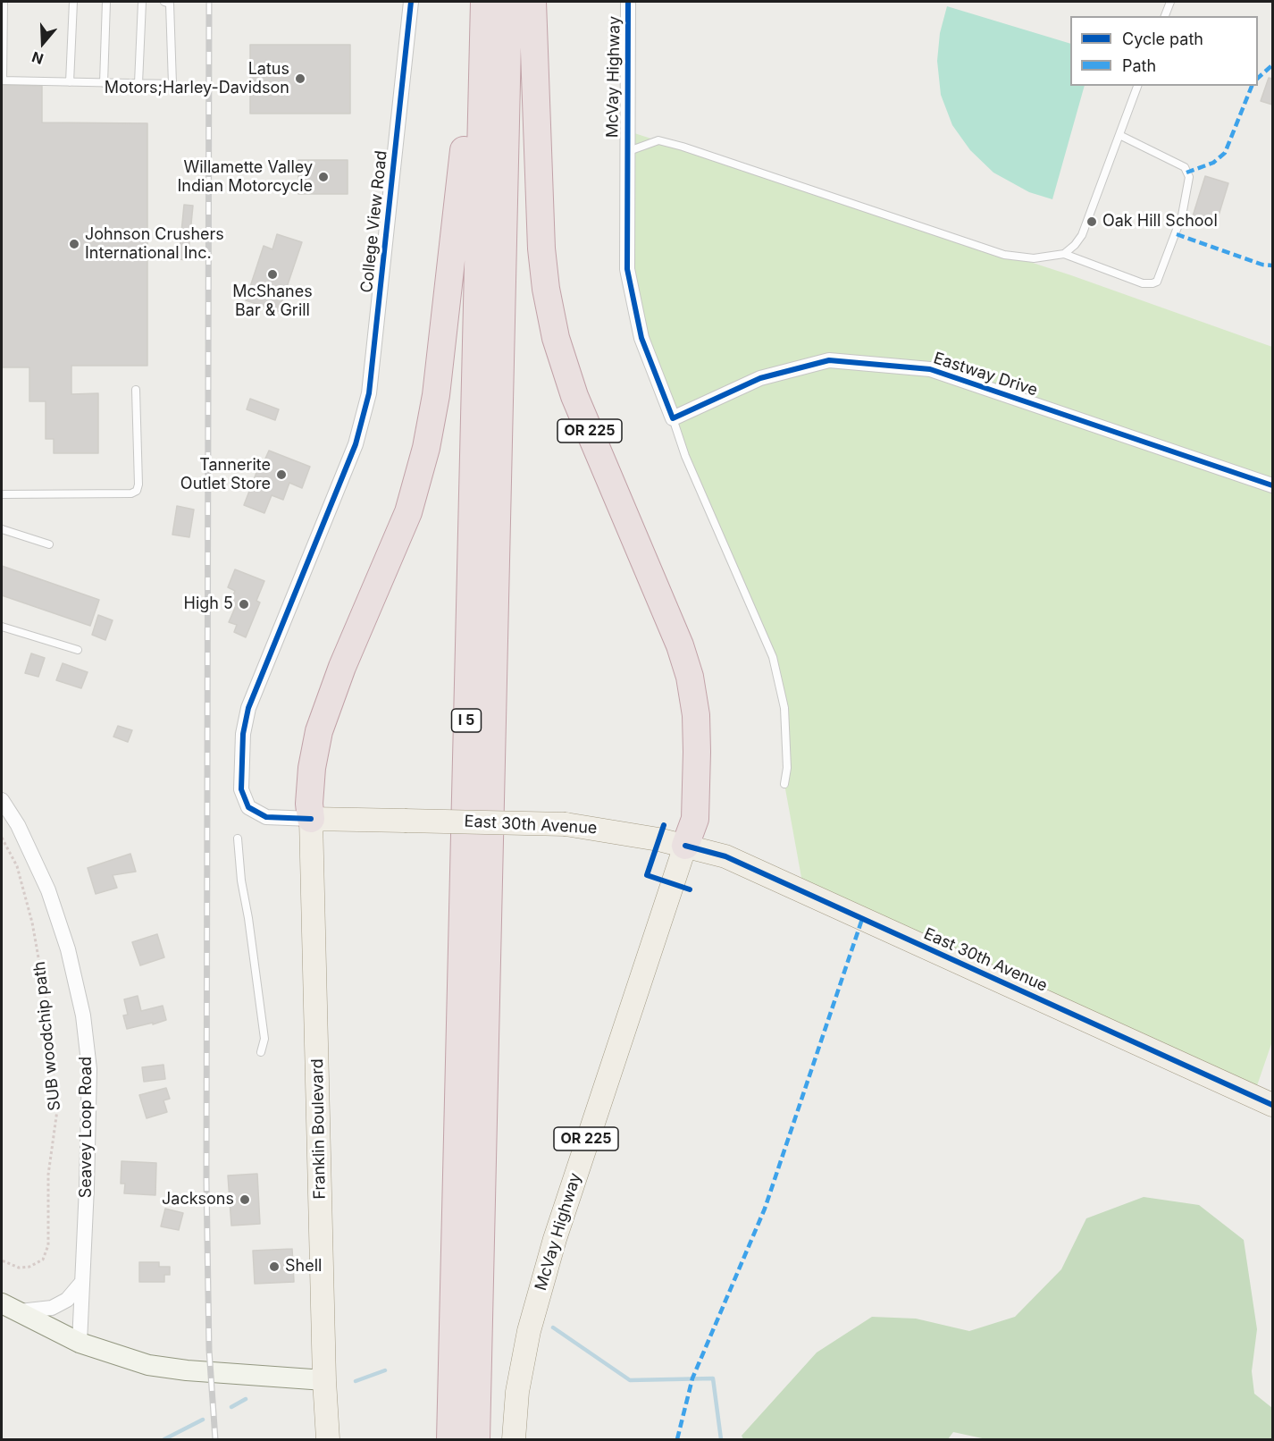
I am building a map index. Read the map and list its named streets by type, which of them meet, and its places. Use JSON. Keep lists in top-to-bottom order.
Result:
{
  "streets": {
    "highway": ["OR 225", "I 5"],
    "main road": ["McVay Highway", "East 30th Avenue", "Franklin Boulevard"],
    "street": ["College View Road", "Eastway Drive", "Seavey Loop Road"],
    "path": ["SUB woodchip path"]
  },
  "crossings": [
    ["McVay Highway", "OR 225"],
    ["McVay Highway", "East 30th Avenue"],
    ["College View Road", "East 30th Avenue"],
    ["College View Road", "Franklin Boulevard"],
    ["OR 225", "East 30th Avenue"],
    ["East 30th Avenue", "Franklin Boulevard"]
  ],
  "places": [
    "Latus Motors;Harley-Davidson",
    "Willamette Valley Indian Motorcycle",
    "Oak Hill School",
    "Johnson Crushers International Inc.",
    "McShanes Bar & Grill",
    "Tannerite Outlet Store",
    "High 5",
    "Jacksons",
    "Shell"
  ],
  "legend": ["Cycle path", "Path"],
  "north": "bottom"
}
